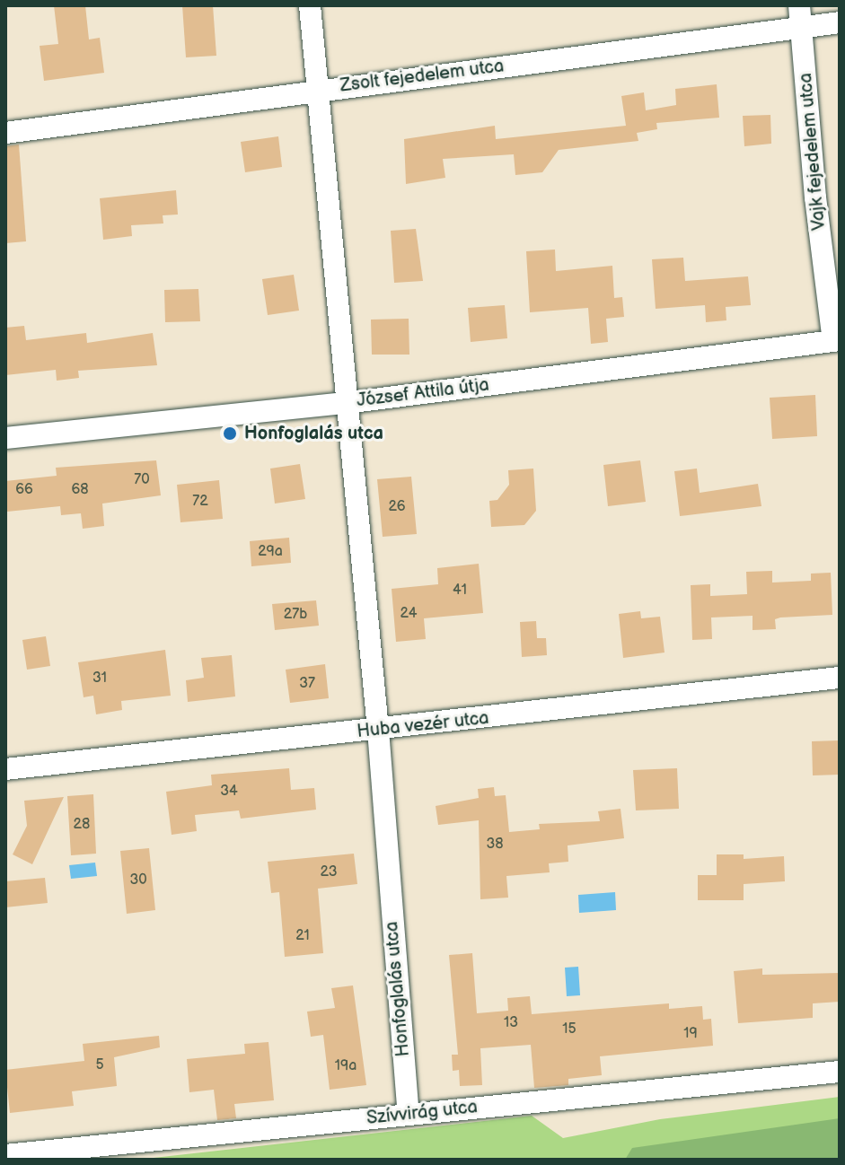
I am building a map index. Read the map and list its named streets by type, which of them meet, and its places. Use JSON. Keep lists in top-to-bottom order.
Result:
{
  "streets": {
    "street": [
      "Zsolt fejedelem utca",
      "Vajk fejedelem utca",
      "József Attila útja",
      "Huba vezér utca",
      "Honfoglalás utca",
      "Szívvirág utca"
    ]
  },
  "crossings": [
    ["Zsolt fejedelem utca", "Vajk fejedelem utca"],
    ["Zsolt fejedelem utca", "Honfoglalás utca"],
    ["Vajk fejedelem utca", "József Attila útja"],
    ["József Attila útja", "Honfoglalás utca"],
    ["Huba vezér utca", "Honfoglalás utca"],
    ["Honfoglalás utca", "Szívvirág utca"]
  ],
  "places": ["Honfoglalás utca"],
  "house_numbers": [
    "70",
    "66",
    "68",
    "72",
    "26",
    "29a",
    "41",
    "24",
    "27b",
    "31",
    "37",
    "34",
    "28",
    "38",
    "23",
    "30",
    "21",
    "13",
    "15",
    "19",
    "5",
    "19a"
  ]
}
